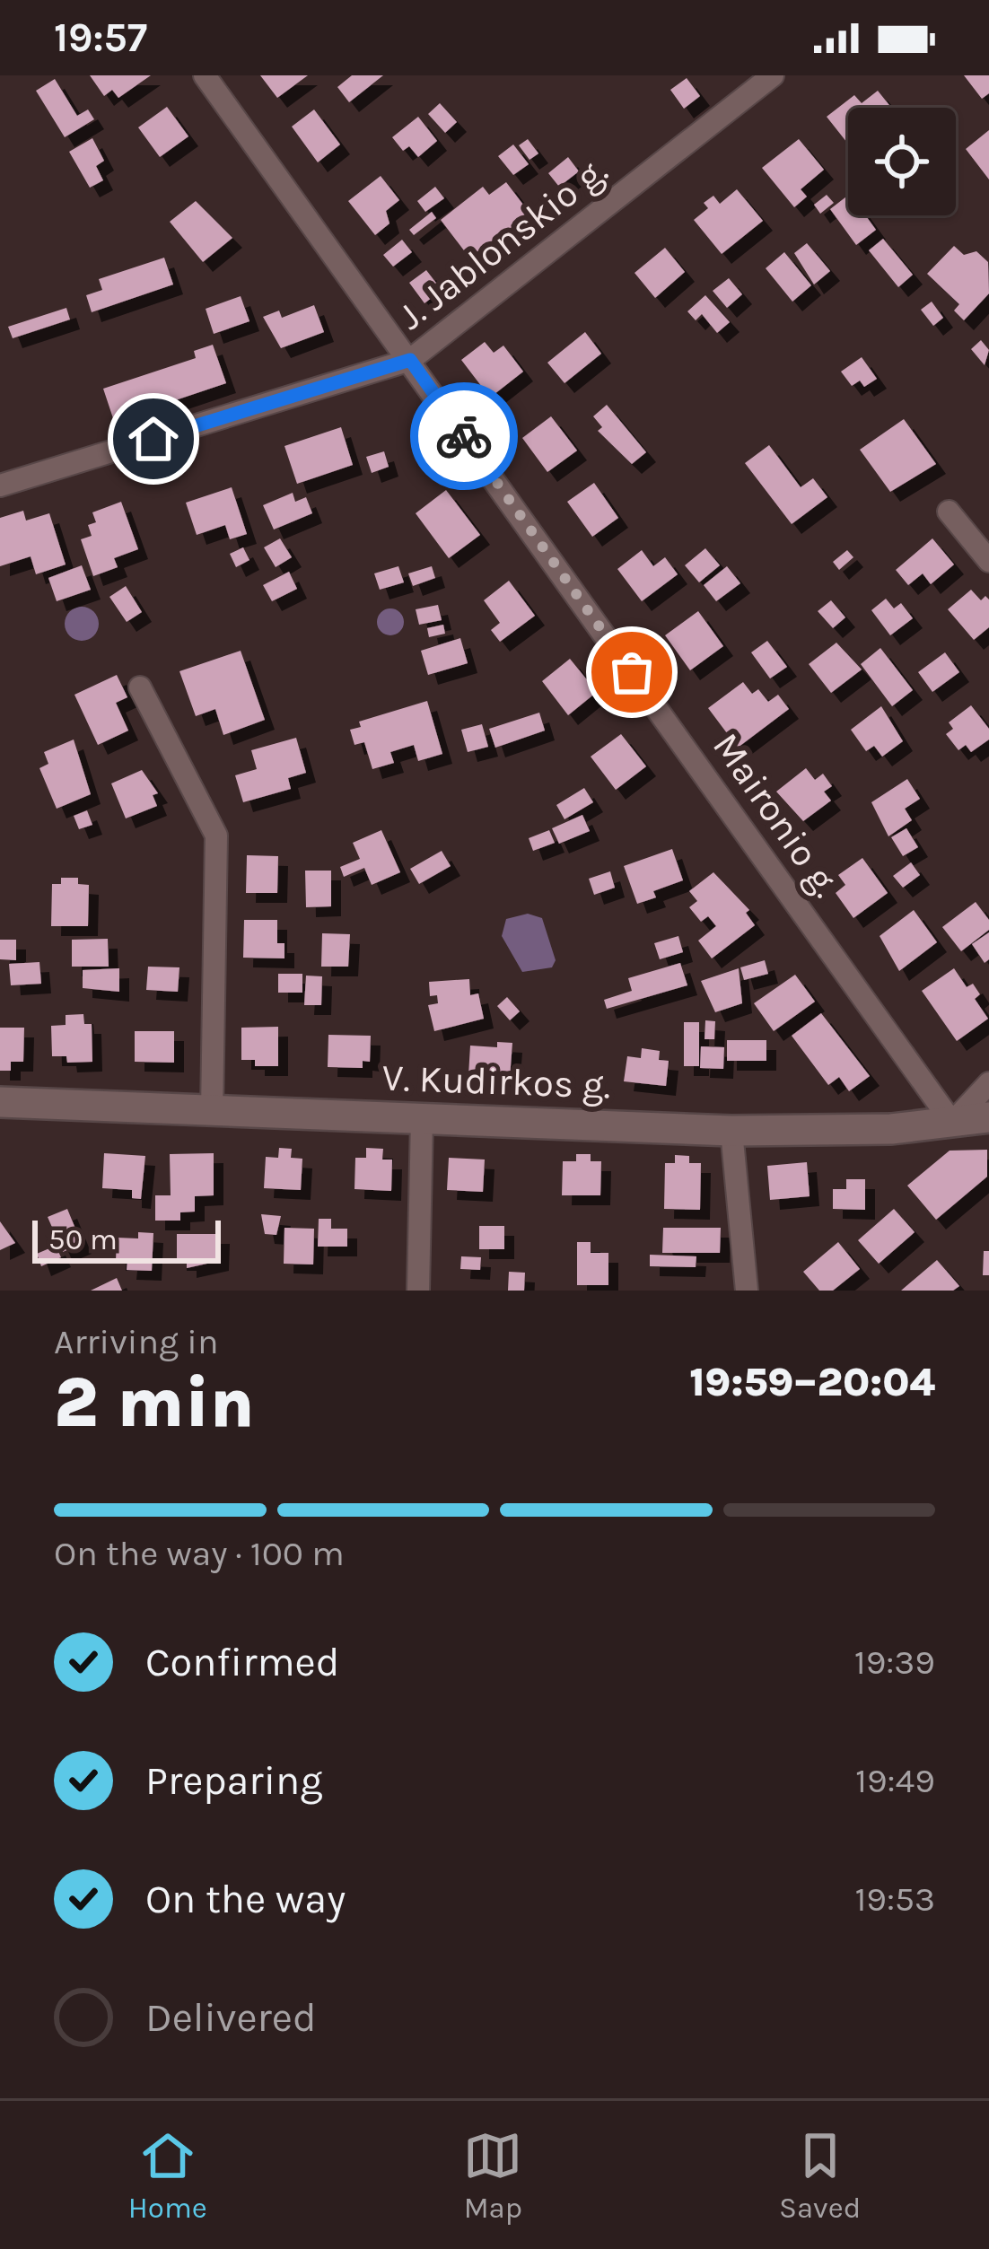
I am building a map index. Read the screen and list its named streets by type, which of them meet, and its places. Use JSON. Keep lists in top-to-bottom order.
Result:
{
  "streets": {
    "main road": ["V. Kudirkos g."],
    "street": ["J. Jablonskio g.", "Maironio g."]
  },
  "crossings": [
    ["J. Jablonskio g.", "Maironio g."],
    ["Maironio g.", "V. Kudirkos g."]
  ],
  "scale_bar": "50 m",
  "page": {
    "status": "19:57",
    "scale": "50 m",
    "heading": ["2 min", "Arriving in", "19:59–20:04"],
    "bar": "On the way · 100 m",
    "list": [
      ["Confirmed", "19:39"],
      ["Preparing", "19:49"],
      ["On the way", "19:53"],
      "Delivered"
    ],
    "tabs": ["Home", "Map", "Saved"]
  }
}
